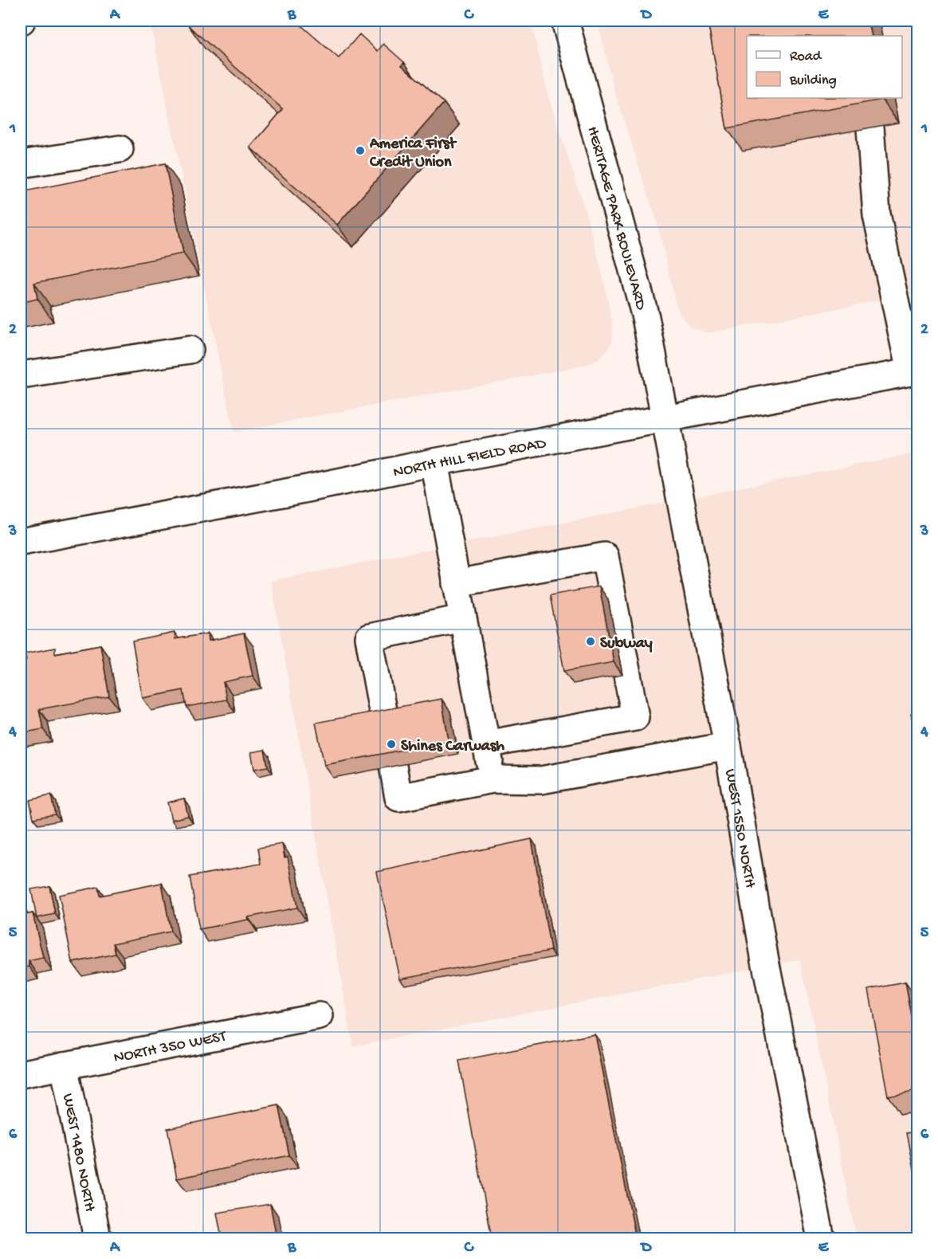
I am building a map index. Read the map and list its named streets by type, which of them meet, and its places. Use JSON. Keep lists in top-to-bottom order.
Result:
{
  "streets": {
    "street": [
      "HERITAGE PARK BOULEVARD",
      "NORTH HILL FIELD ROAD",
      "WEST 1550 NORTH",
      "NORTH 350 WEST",
      "WEST 1480 NORTH"
    ]
  },
  "crossings": [
    ["HERITAGE PARK BOULEVARD", "NORTH HILL FIELD ROAD"],
    ["HERITAGE PARK BOULEVARD", "WEST 1550 NORTH"],
    ["NORTH HILL FIELD ROAD", "WEST 1550 NORTH"],
    ["NORTH 350 WEST", "WEST 1480 NORTH"]
  ],
  "places": ["America First Credit Union", "Subway", "Shines Carwash"],
  "legend": ["Road", "Building"],
  "grid": {
    "columns": [
      "A",
      "B",
      "C",
      "D",
      "E"
    ],
    "rows": [
      "1",
      "2",
      "3",
      "4",
      "5",
      "6"
    ]
  }
}
